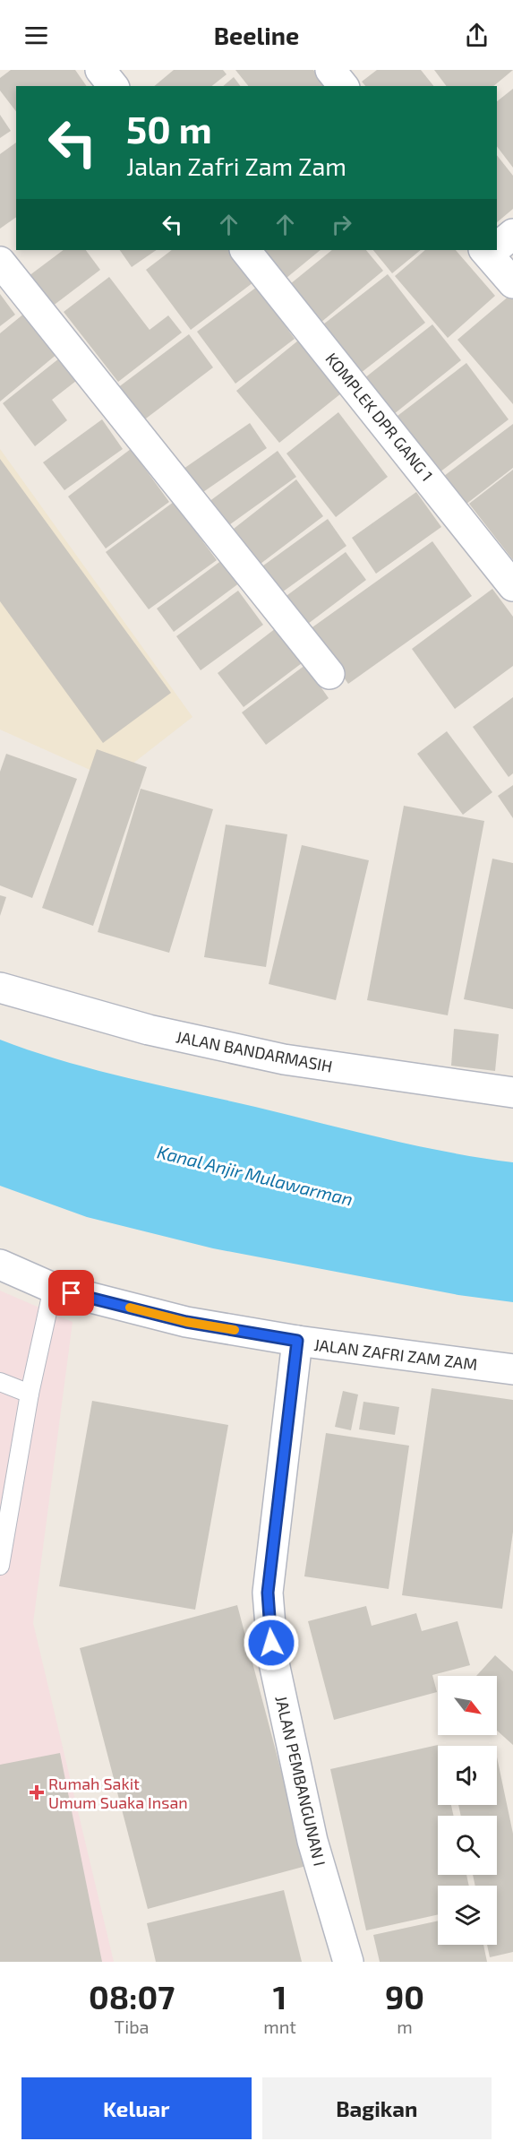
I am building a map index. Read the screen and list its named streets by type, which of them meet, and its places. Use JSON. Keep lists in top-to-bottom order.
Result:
{
  "streets": {
    "street": [
      "KOMPLEK DPR GANG 1",
      "JALAN BANDARMASIH",
      "JALAN ZAFRI ZAM ZAM",
      "JALAN PEMBANGUNAN I"
    ]
  },
  "crossings": [
    ["JALAN ZAFRI ZAM ZAM", "JALAN PEMBANGUNAN I"]
  ],
  "water": ["Kanal Anjir Mulawarman"],
  "places": {
    "health": ["Rumah Sakit Umum Suaka Insan"]
  },
  "north": "bottom right",
  "page": {
    "header": "Beeline",
    "turn": ["50 m", "Jalan Zafri Zam Zam"],
    "eta": [
      "08:07",
      "Tiba",
      "1",
      "mnt",
      "90",
      "m"
    ],
    "buttons": ["Keluar", "Bagikan"]
  }
}
